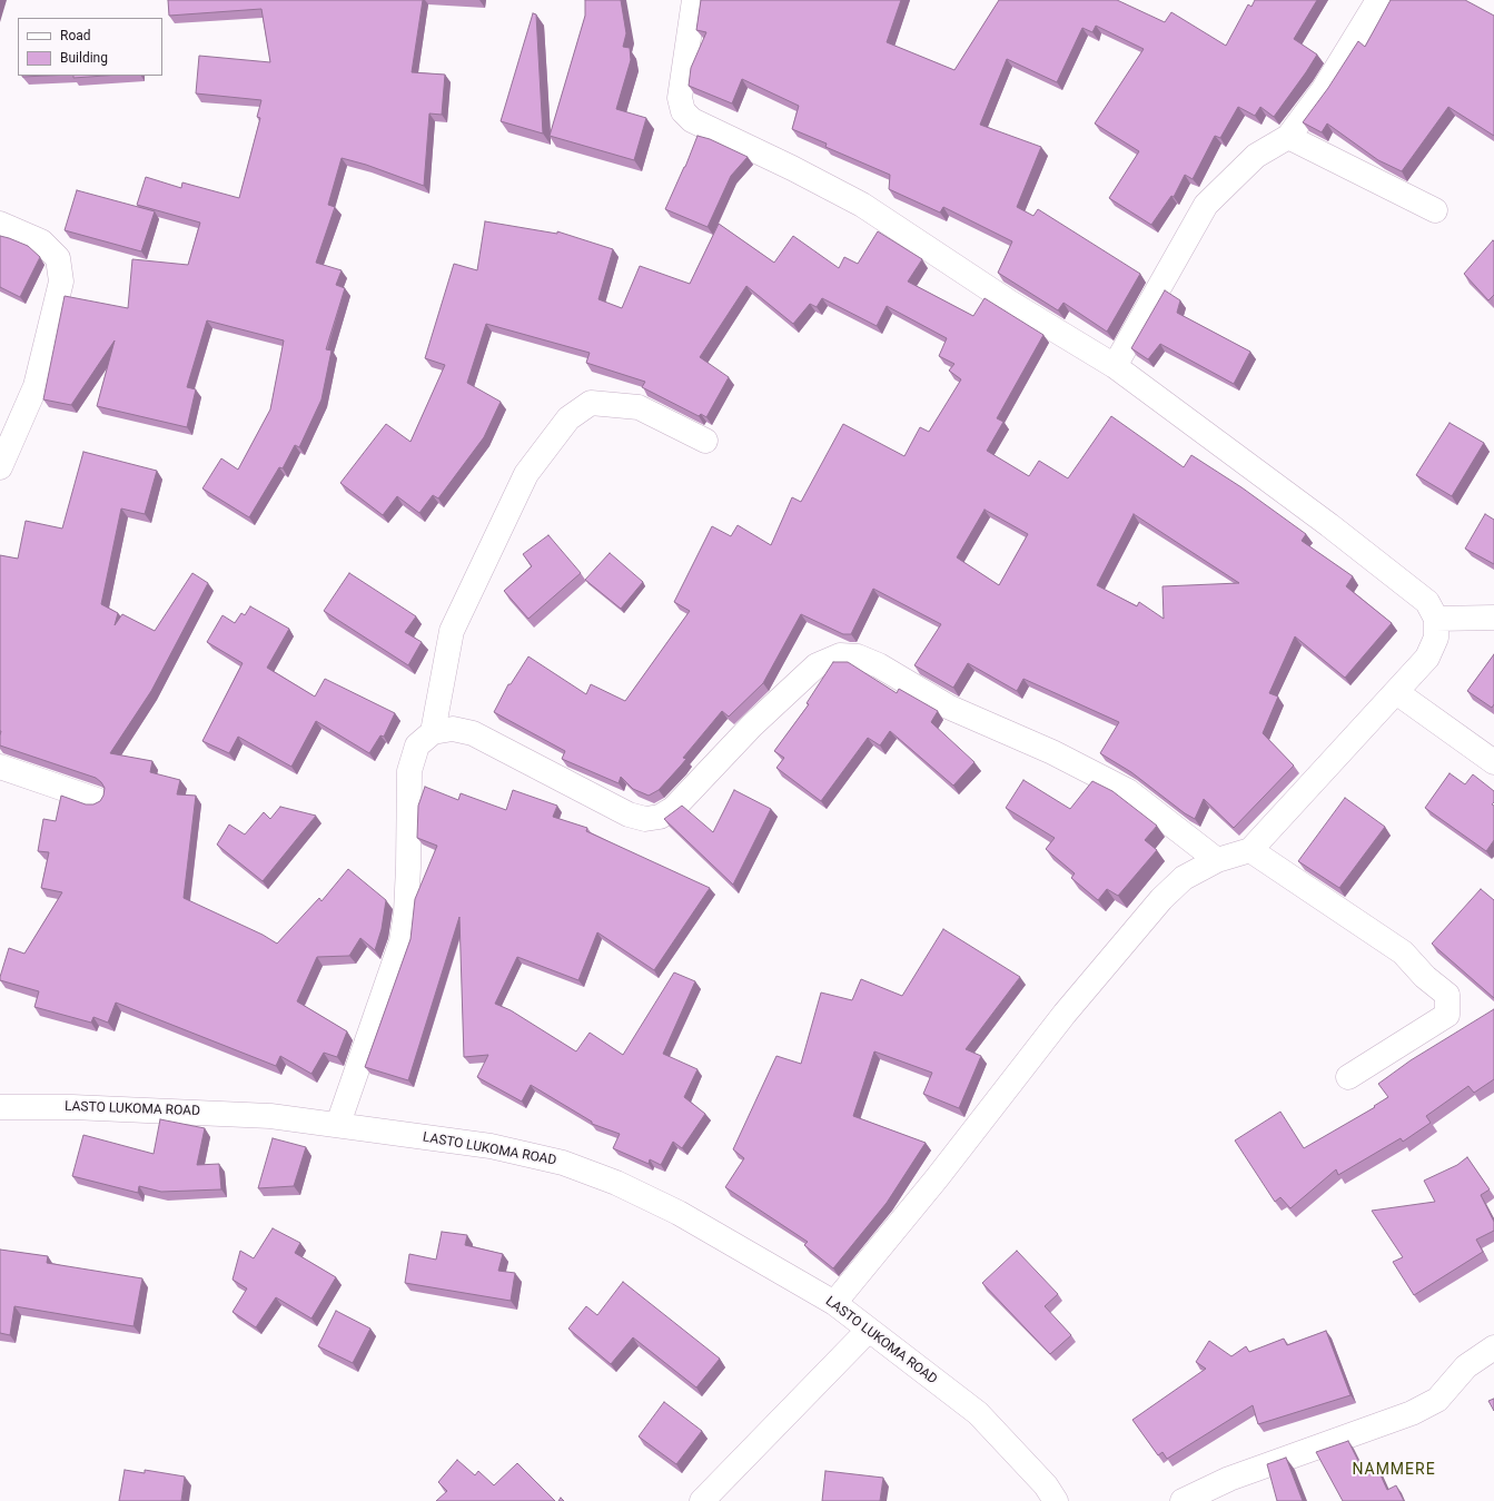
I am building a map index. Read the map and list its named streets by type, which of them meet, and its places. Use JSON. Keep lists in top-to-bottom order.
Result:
{
  "streets": {
    "street": ["LASTO LUKOMA ROAD"]
  },
  "districts": ["NAMMERE"],
  "legend": ["Road", "Building"]
}
